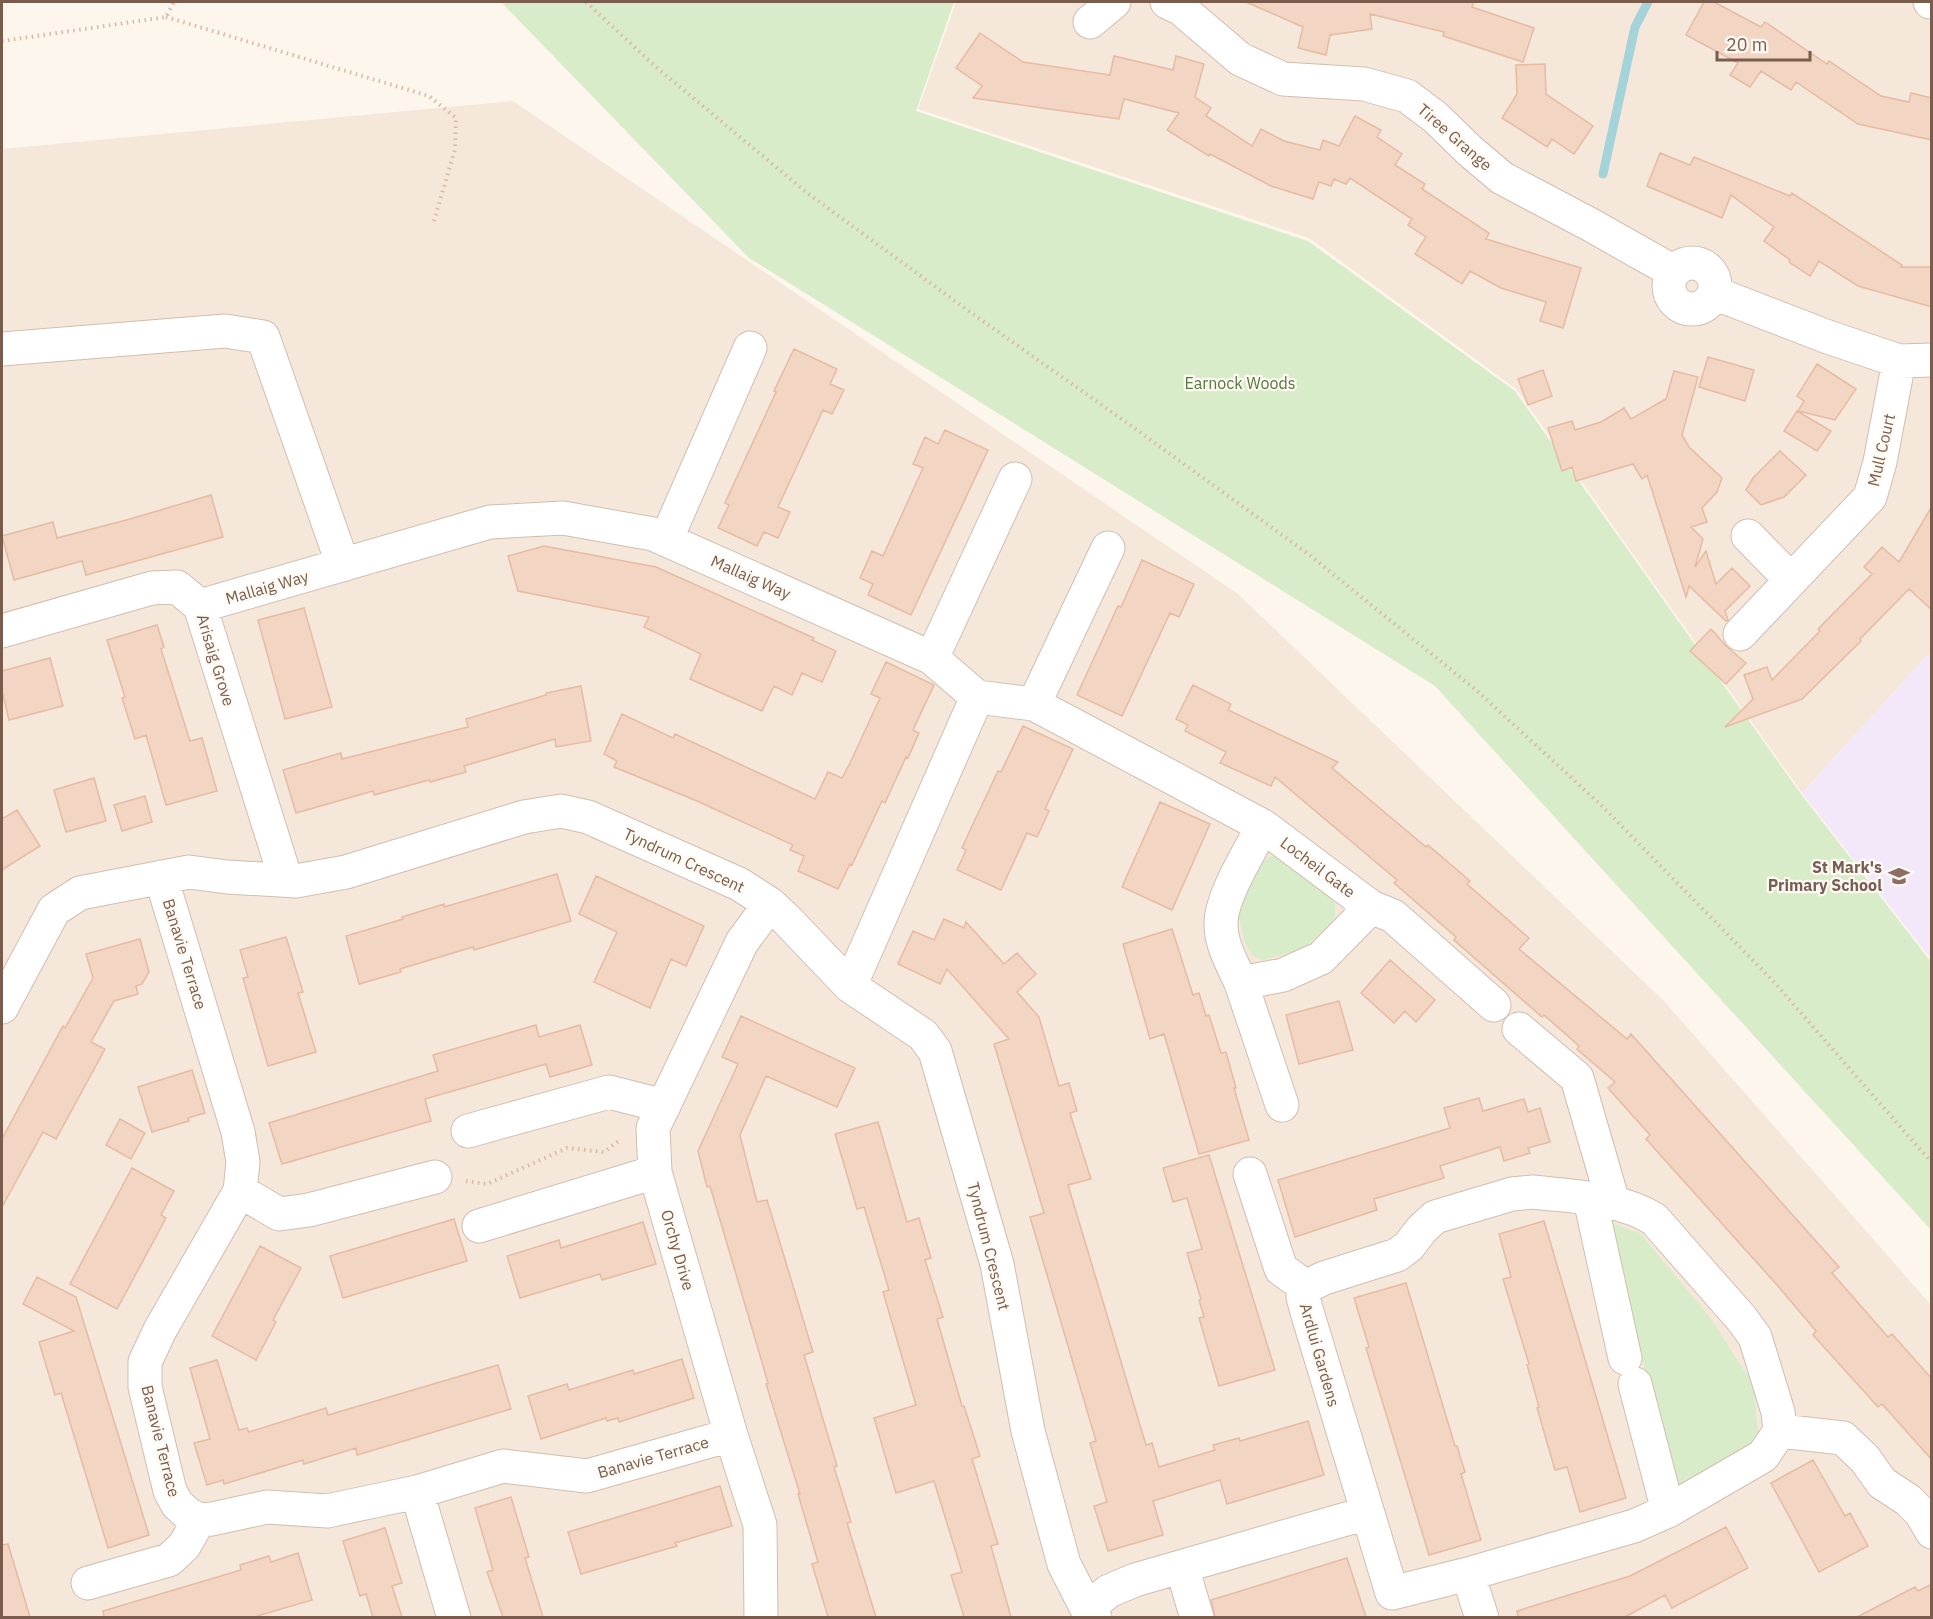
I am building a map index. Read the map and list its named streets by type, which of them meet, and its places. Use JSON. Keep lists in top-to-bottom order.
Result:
{
  "streets": {
    "street": [
      "Tiree Grange",
      "Mull Court",
      "Mallaig Way",
      "Arisaig Grove",
      "Tyndrum Crescent",
      "Locheil Gate",
      "Banavie Terrace",
      "Orchy Drive",
      "Ardlui Gardens"
    ]
  },
  "crossings": [
    ["Tiree Grange", "Mull Court"],
    ["Mallaig Way", "Arisaig Grove"],
    ["Mallaig Way", "Locheil Gate"],
    ["Arisaig Grove", "Tyndrum Crescent"],
    ["Tyndrum Crescent", "Banavie Terrace"],
    ["Tyndrum Crescent", "Orchy Drive"],
    ["Banavie Terrace", "Orchy Drive"]
  ],
  "parks": ["Earnock Woods"],
  "places": {
    "school or university": ["St Mark's Primary School"]
  },
  "scale_bar": "20 m"
}
